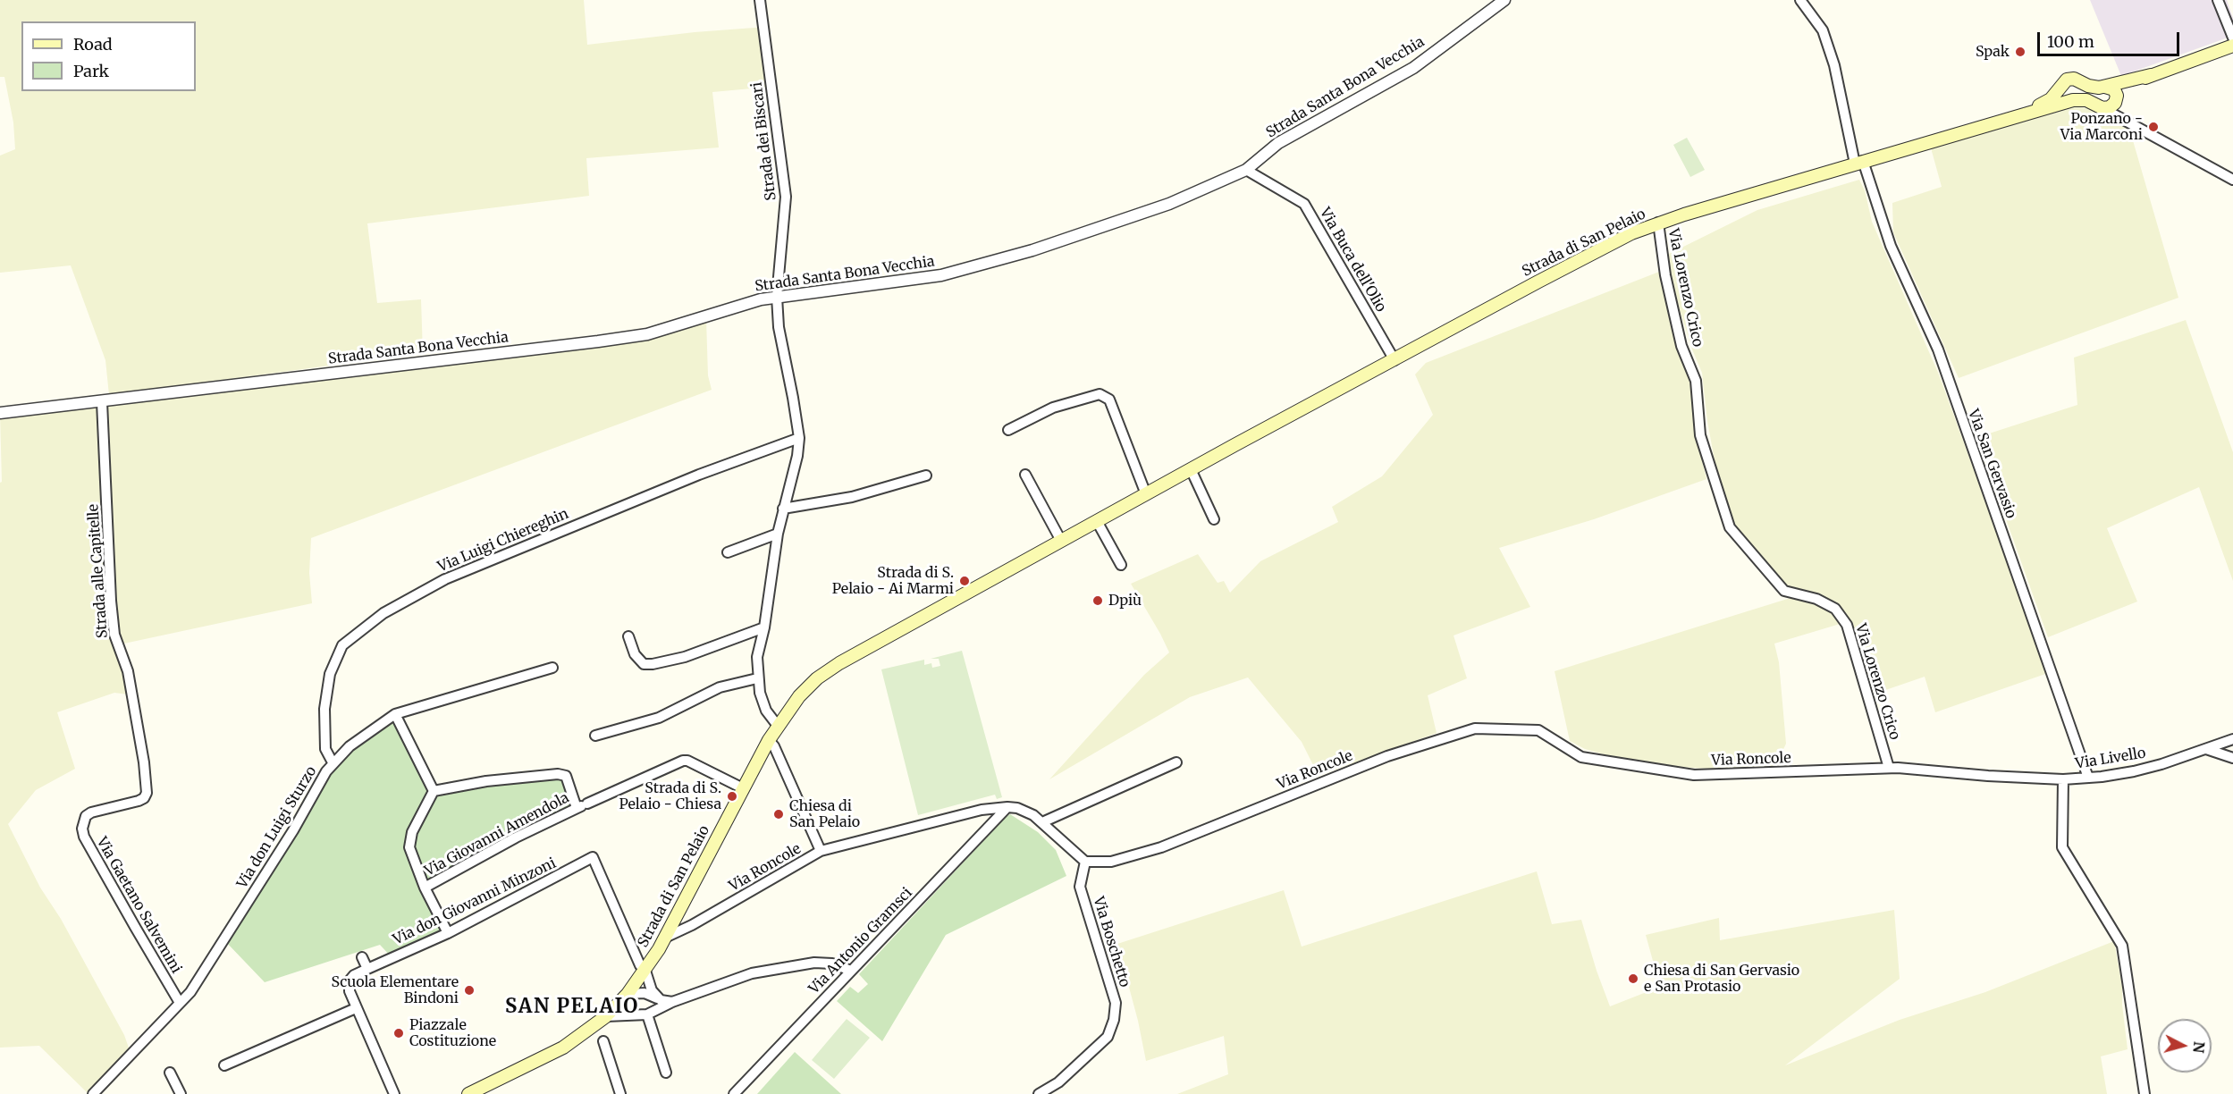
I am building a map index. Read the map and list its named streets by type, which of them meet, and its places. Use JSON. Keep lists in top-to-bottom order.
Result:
{
  "streets": {
    "main road": ["Strada di San Pelaio"],
    "street": [
      "Strada Santa Bona Vecchia",
      "Strada dei Biscari",
      "Via Buca dell'Olio",
      "Via Lorenzo Crico",
      "Via San Gervasio",
      "Via Luigi Chiereghin",
      "Strada alle Capitelle",
      "Via Livello",
      "Via Roncole",
      "Via don Luigi Sturzo",
      "Via Giovanni Amendola",
      "Via don Giovanni Minzoni",
      "Via Gaetano Salvemini",
      "Via Antonio Gramsci",
      "Via Boschetto"
    ]
  },
  "crossings": [
    ["Strada Santa Bona Vecchia", "Strada dei Biscari"],
    ["Strada Santa Bona Vecchia", "Via Buca dell'Olio"],
    ["Strada Santa Bona Vecchia", "Strada alle Capitelle"],
    ["Strada dei Biscari", "Strada di San Pelaio"],
    ["Strada dei Biscari", "Via Luigi Chiereghin"],
    ["Strada di San Pelaio", "Via Buca dell'Olio"],
    ["Strada di San Pelaio", "Via Lorenzo Crico"],
    ["Strada di San Pelaio", "Via San Gervasio"],
    ["Strada di San Pelaio", "Via Roncole"],
    ["Strada di San Pelaio", "Via Giovanni Amendola"],
    ["Strada di San Pelaio", "Via don Giovanni Minzoni"],
    ["Via Lorenzo Crico", "Via Roncole"],
    ["Via San Gervasio", "Via Livello"],
    ["Via Luigi Chiereghin", "Via don Luigi Sturzo"],
    ["Strada alle Capitelle", "Via Gaetano Salvemini"],
    ["Via Livello", "Via Roncole"],
    ["Via Roncole", "Via Antonio Gramsci"],
    ["Via Roncole", "Via Boschetto"],
    ["Via don Luigi Sturzo", "Via Gaetano Salvemini"]
  ],
  "districts": ["SAN PELAIO"],
  "places": [
    "Spak",
    "Ponzano - Via Marconi",
    "Strada di S. Pelaio - Ai Marmi",
    "Dpiù",
    "Strada di S. Pelaio - Chiesa",
    "Chiesa di San Pelaio",
    "Chiesa di San Gervasio e San Protasio",
    "Scuola Elementare Bindoni",
    "Piazzale Costituzione"
  ],
  "legend": ["Road", "Park"],
  "scale_bar": "100 m",
  "north": "right"
}
